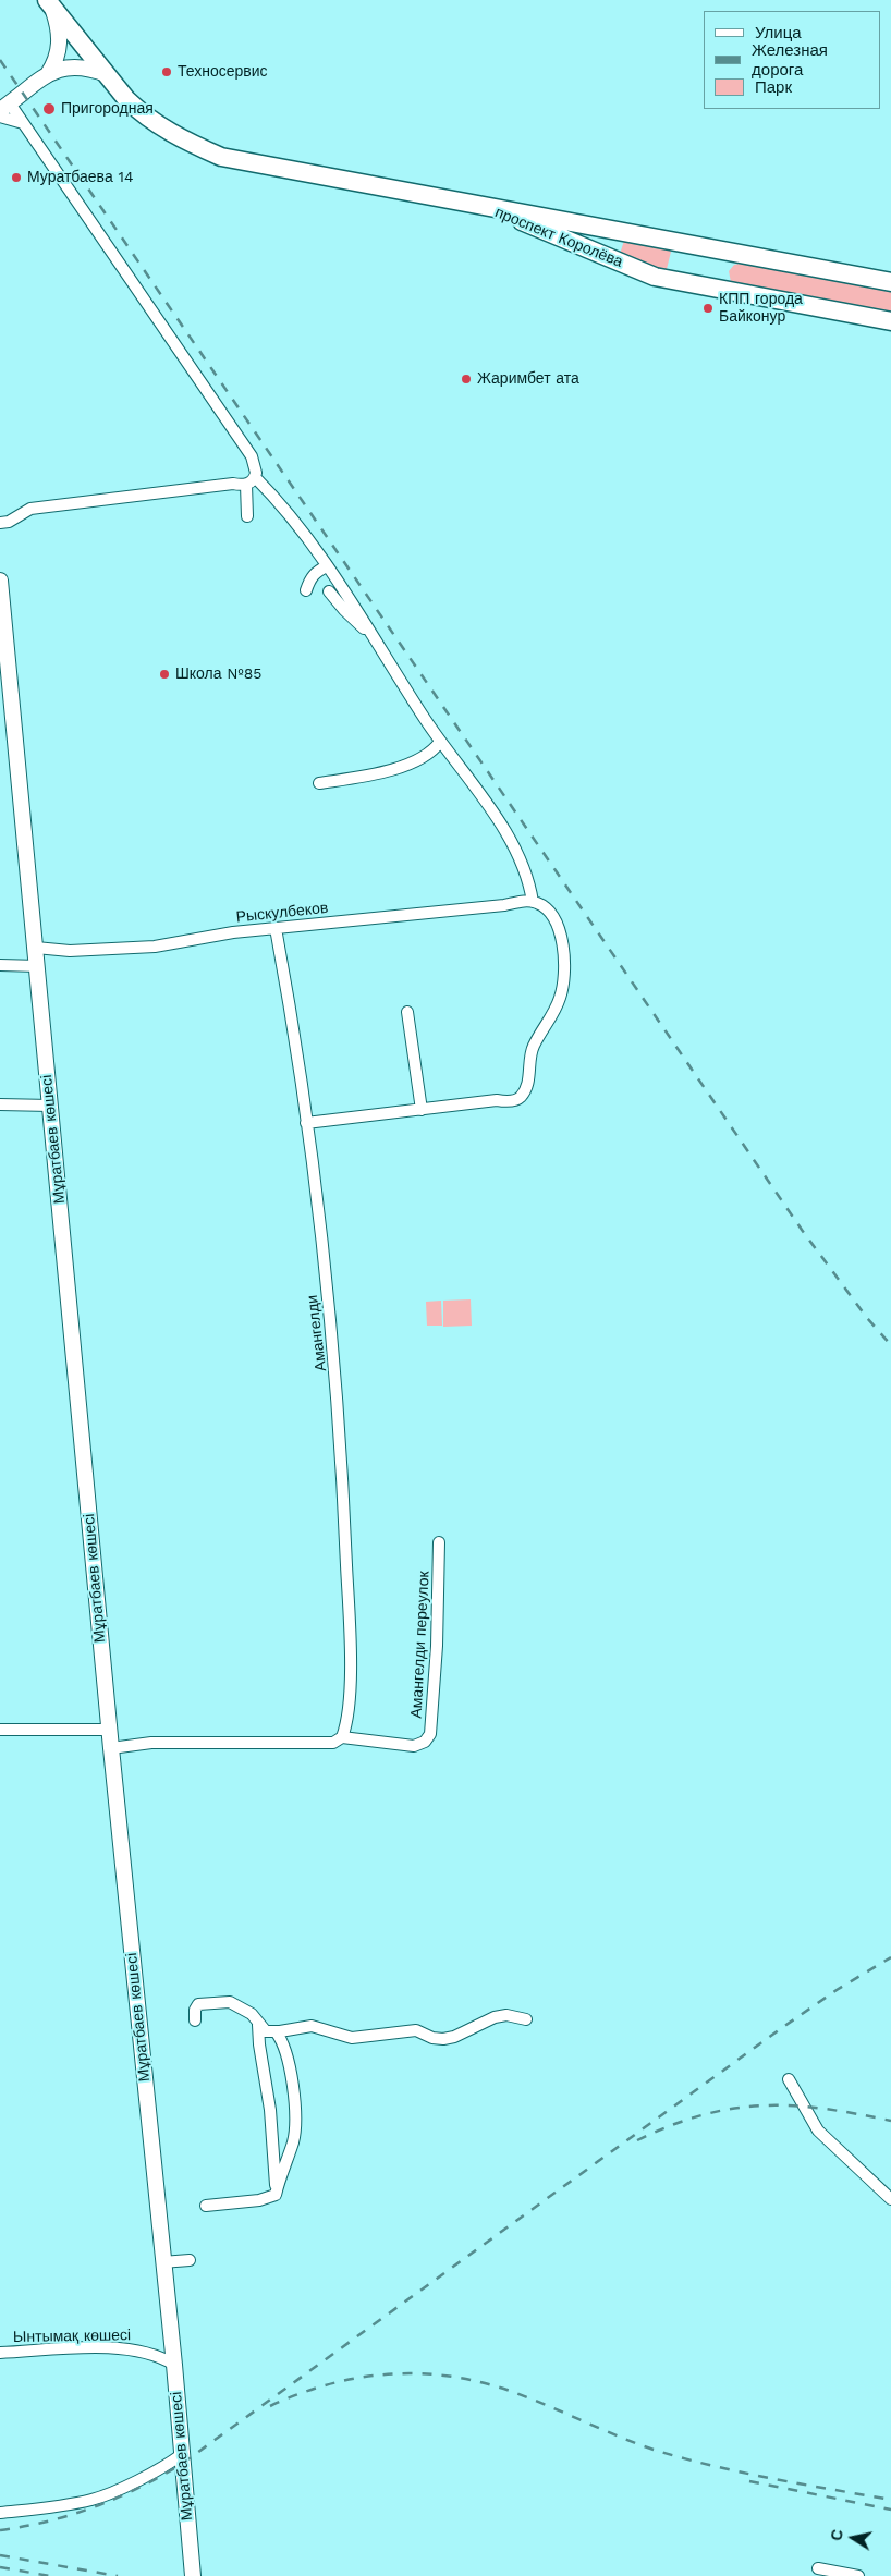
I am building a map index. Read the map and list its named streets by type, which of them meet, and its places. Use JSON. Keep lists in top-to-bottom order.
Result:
{
  "streets": {
    "main road": ["проспект Королёва"],
    "street": [
      "Рыскулбеков",
      "Мұратбаев көшесі",
      "Амангелди",
      "Амангелди переулок",
      "Ынтымақ көшесі"
    ]
  },
  "crossings": [
    ["Рыскулбеков", "Мұратбаев көшесі"],
    ["Рыскулбеков", "Амангелди"],
    ["Мұратбаев көшесі", "Ынтымақ көшесі"],
    ["Амангелди", "Амангелди переулок"]
  ],
  "places": [
    "Техносервис",
    "Пригородная",
    "Муратбаева 14",
    "КПП города Байконур",
    "Жаримбет ата",
    "Школа №85"
  ],
  "legend": ["Улица", "Железная дорога", "Парк"],
  "north": "left"
}
